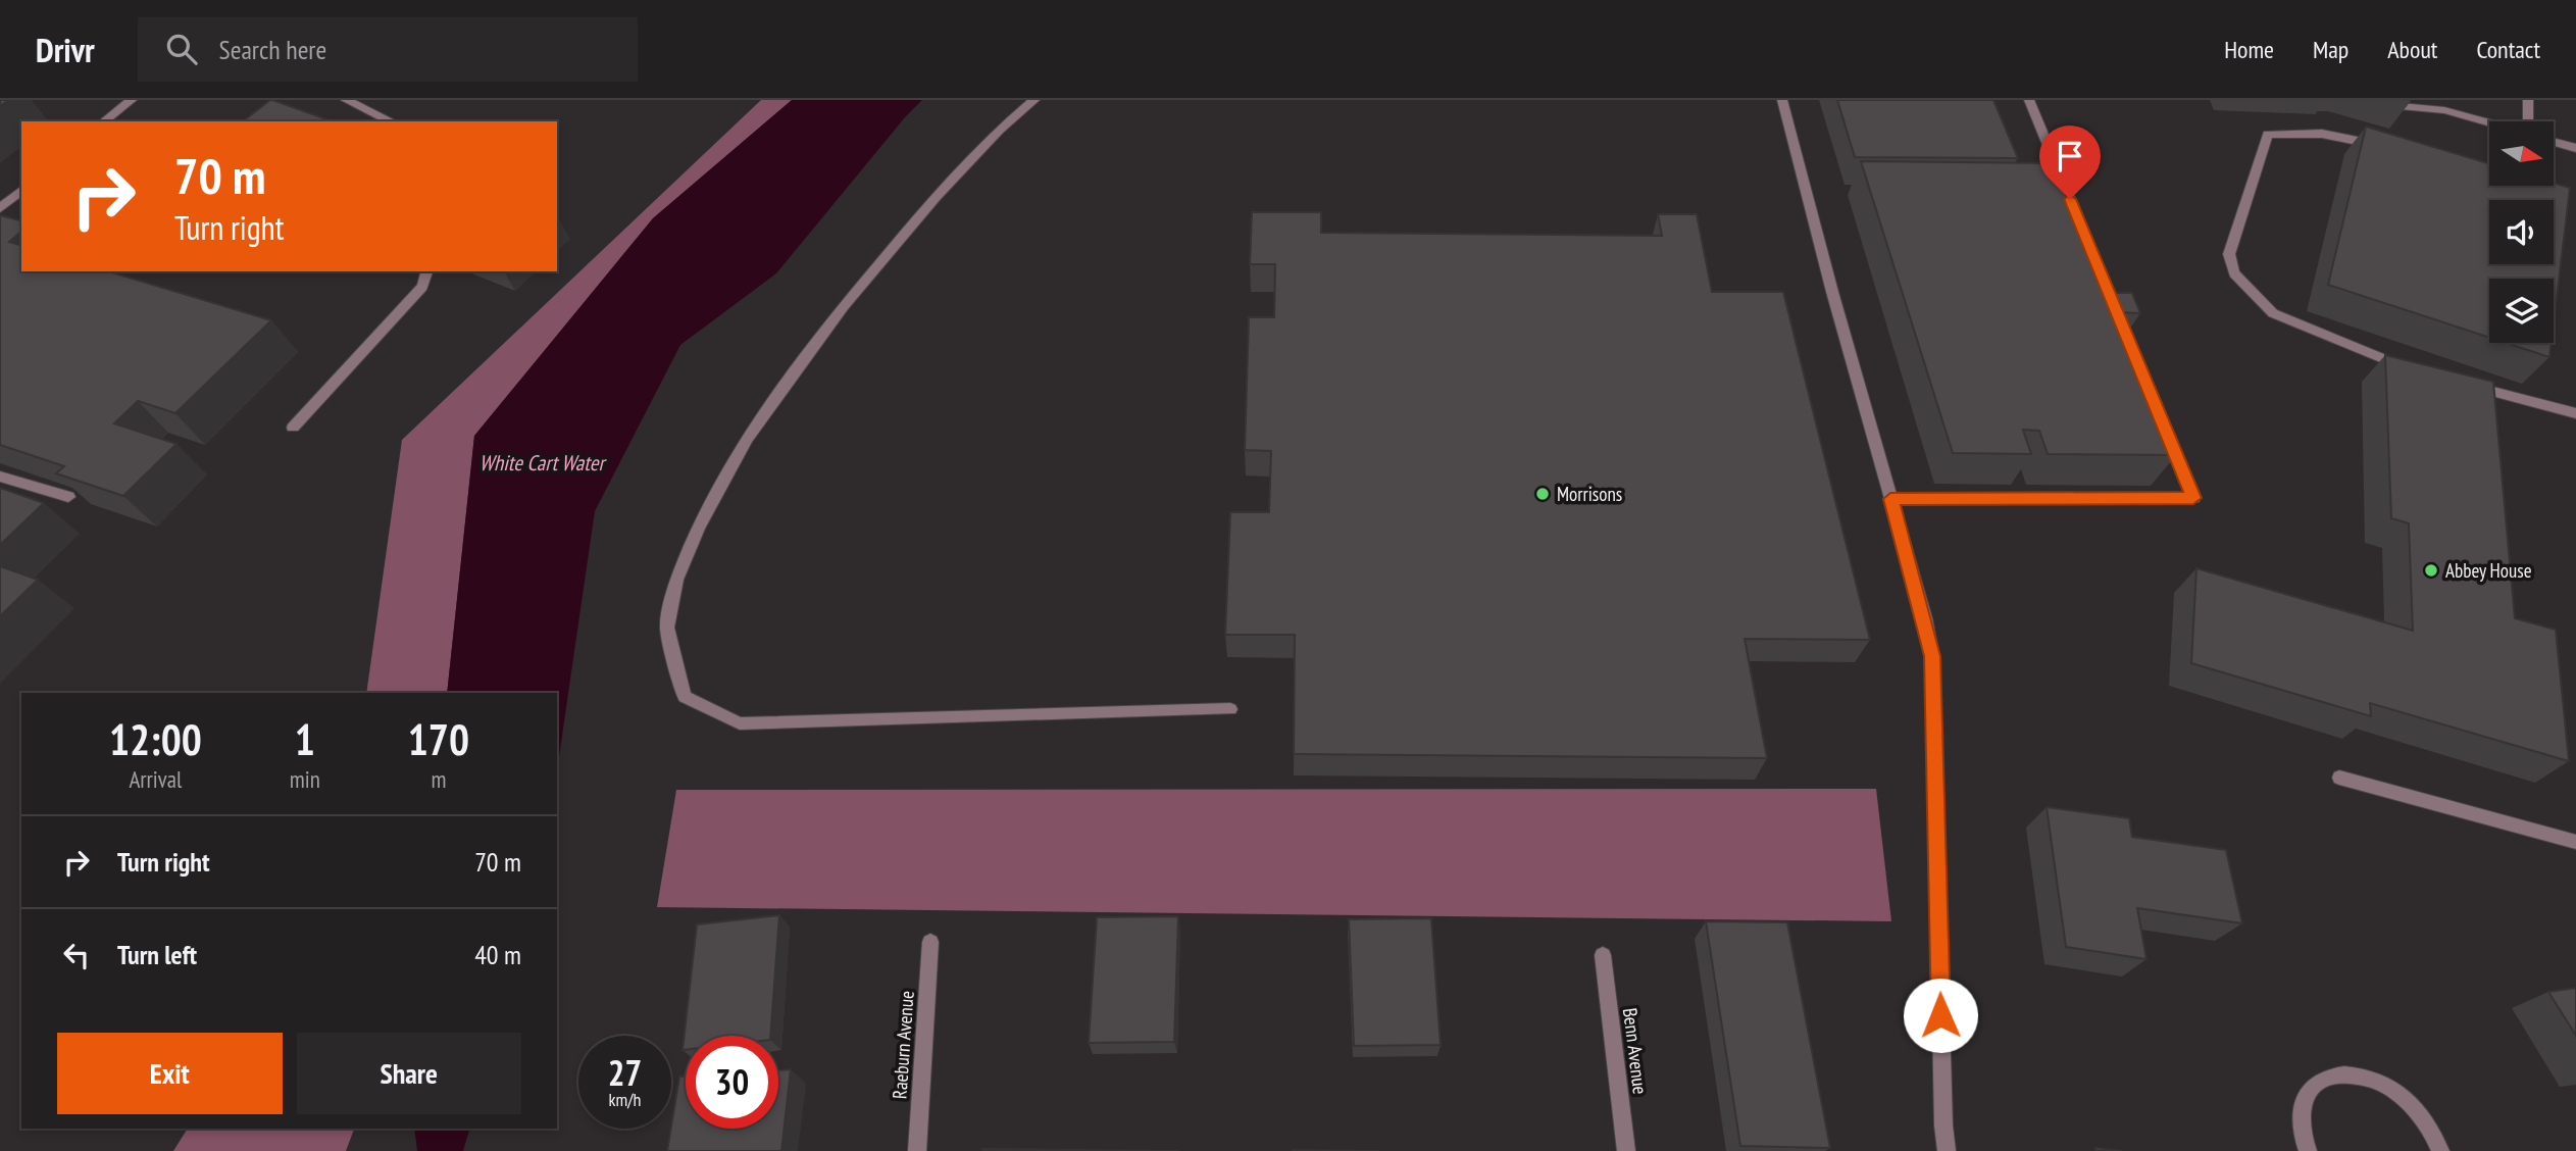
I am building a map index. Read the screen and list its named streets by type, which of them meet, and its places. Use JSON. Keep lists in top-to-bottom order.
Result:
{
  "streets": {
    "street": ["Raeburn Avenue", "Benn Avenue"]
  },
  "water": ["White Cart Water"],
  "places": ["Morrisons", "Abbey House"],
  "north": "right",
  "page": {
    "header": "Drivr",
    "search": "Search here",
    "nav": [
      "Home",
      "Map",
      "About",
      "Contact"
    ],
    "turn": ["70 m", "Turn right"],
    "eta": [
      "12:00",
      "Arrival",
      "1",
      "min",
      "170",
      "m"
    ],
    "list": [
      {
        "name": "Turn right",
        "value": "70 m"
      },
      {
        "name": "Turn left",
        "value": "40 m"
      }
    ],
    "buttons": ["Exit", "Share"],
    "speed": "27 km/h",
    "limit": "30"
  }
}
